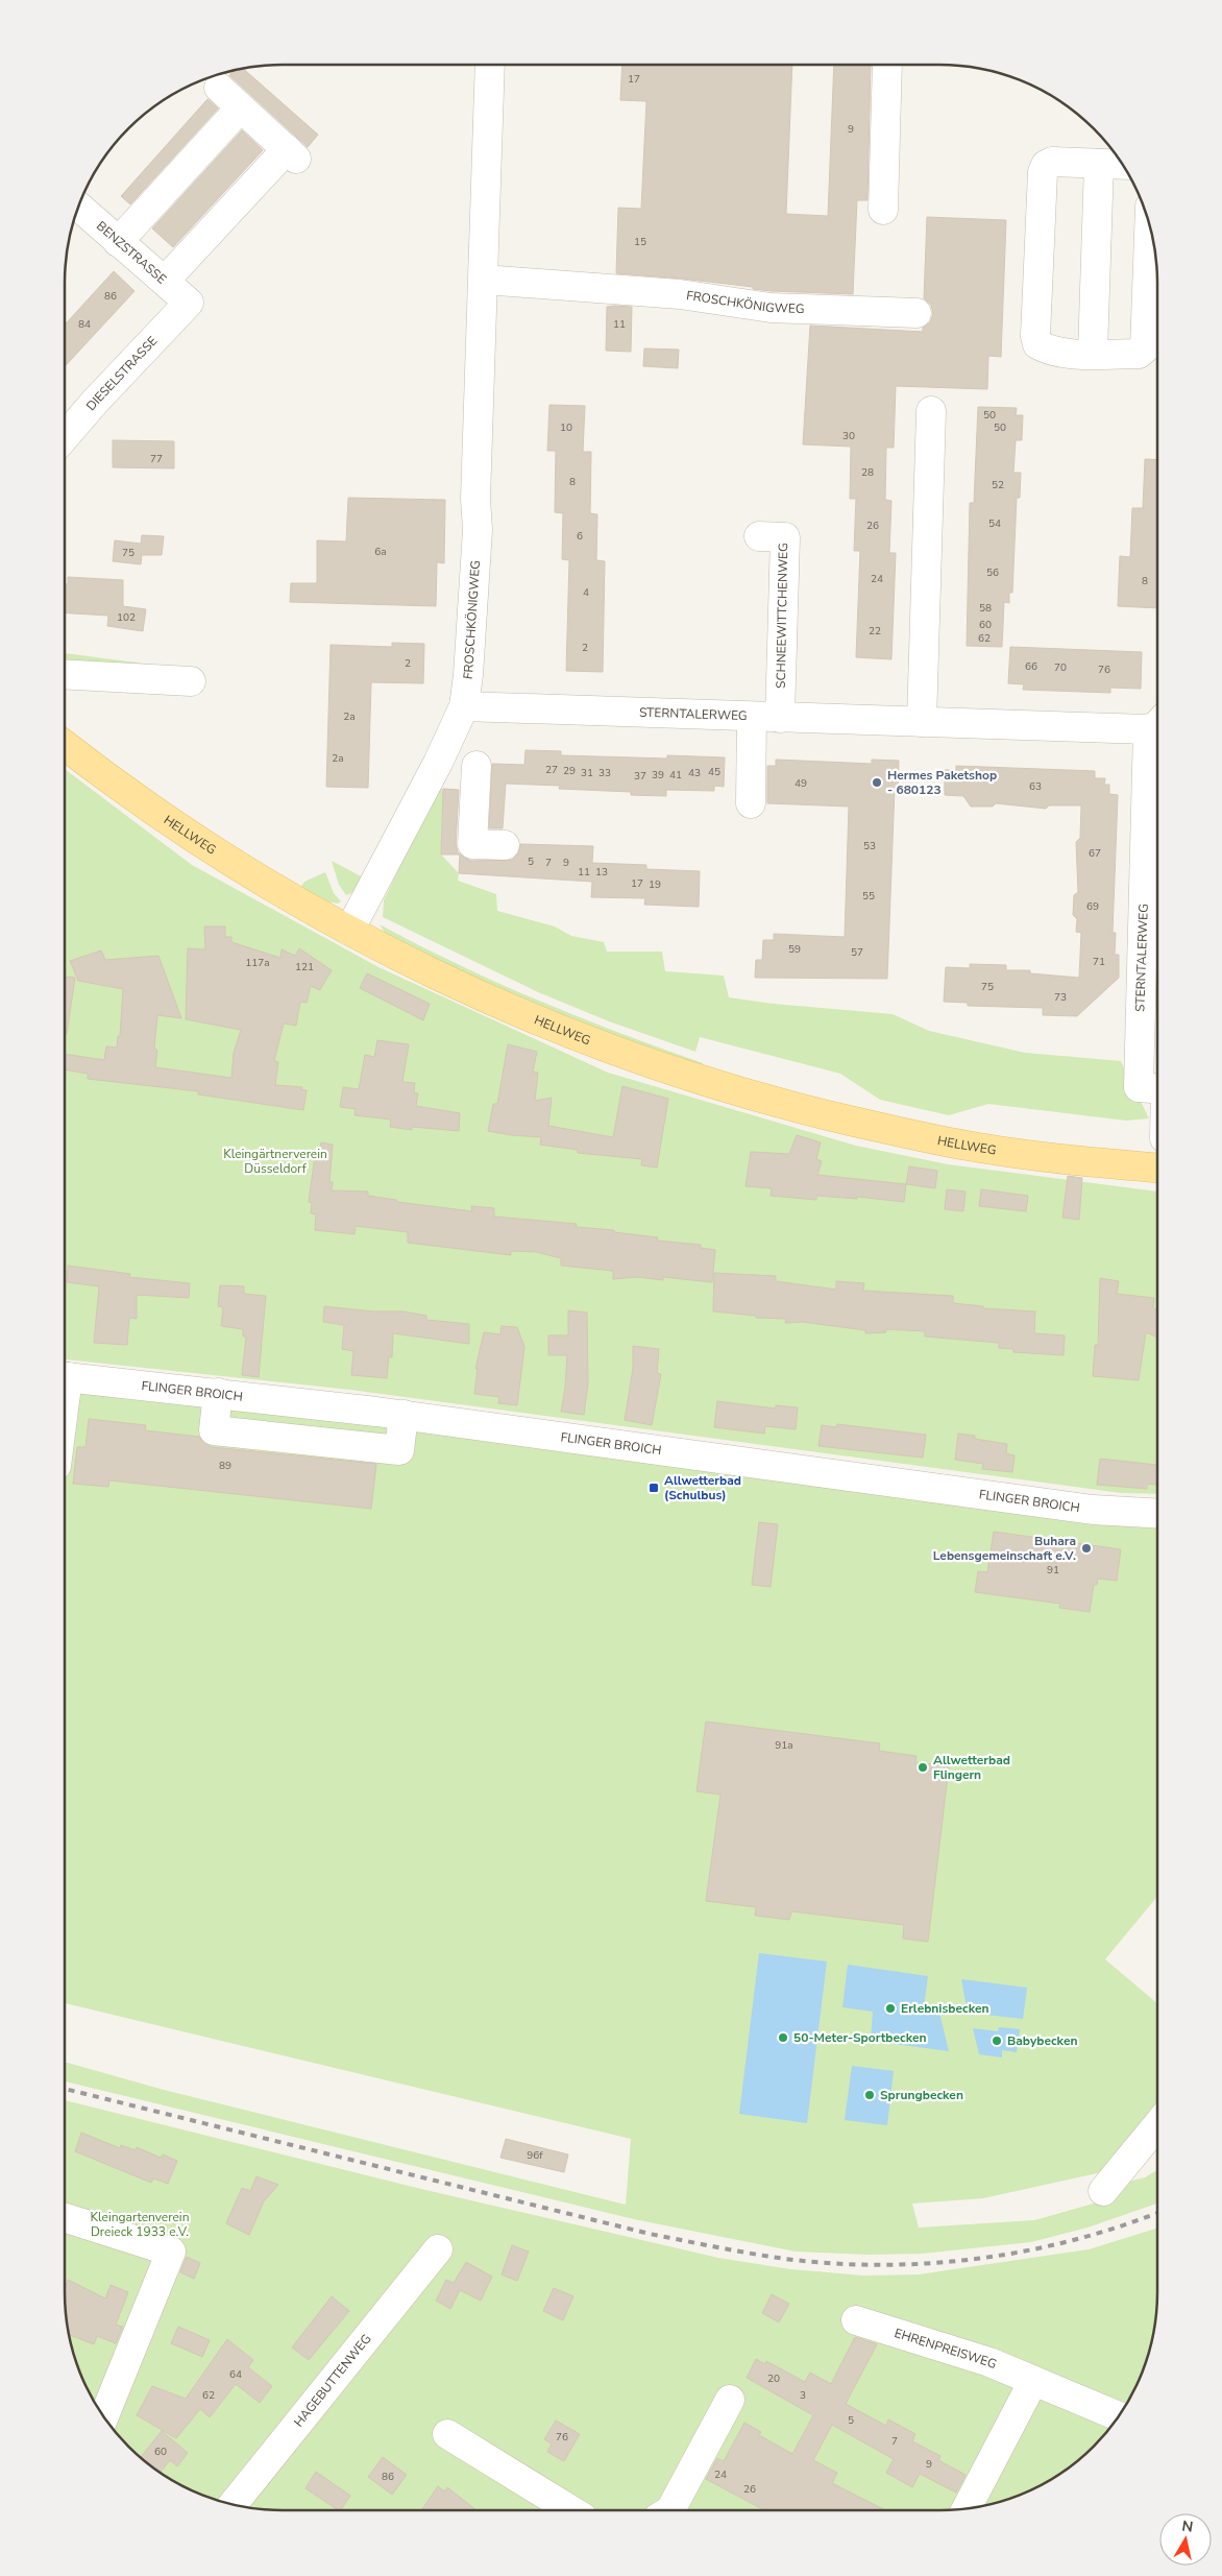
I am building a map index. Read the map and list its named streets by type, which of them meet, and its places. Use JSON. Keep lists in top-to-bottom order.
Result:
{
  "streets": {
    "main road": ["HELLWEG"],
    "street": [
      "BENZSTRASSE",
      "FROSCHKÖNIGWEG",
      "DIESELSTRASSE",
      "SCHNEEWITTCHENWEG",
      "STERNTALERWEG",
      "FLINGER BROICH",
      "EHRENPREISWEG",
      "HAGEBUTTENWEG"
    ]
  },
  "crossings": [
    ["BENZSTRASSE", "DIESELSTRASSE"],
    ["FROSCHKÖNIGWEG", "STERNTALERWEG"],
    ["FROSCHKÖNIGWEG", "HELLWEG"],
    ["SCHNEEWITTCHENWEG", "STERNTALERWEG"]
  ],
  "parks": ["Kleingärtnerverein Düsseldorf", "Kleingartenverein Dreieck 1933 e.V."],
  "places": {
    "other": [
      "Hermes Paketshop - 680123",
      "Buhara Lebensgemeinschaft e.V.",
      "Allwetterbad Flingern",
      "Erlebnisbecken",
      "50-Meter-Sportbecken",
      "Babybecken",
      "Sprungbecken"
    ],
    "transit": ["Allwetterbad (Schulbus)"]
  },
  "house_numbers": [
    "17",
    "9",
    "15",
    "86",
    "84",
    "11",
    "50",
    "10",
    "50",
    "30",
    "77",
    "28",
    "8",
    "52",
    "54",
    "26",
    "6",
    "6a",
    "75",
    "56",
    "24",
    "8",
    "4",
    "58",
    "102",
    "60",
    "22",
    "62",
    "2",
    "2",
    "66",
    "70",
    "76",
    "2a",
    "2a",
    "27",
    "29",
    "45",
    "31",
    "33",
    "43",
    "39",
    "41",
    "37",
    "49",
    "63",
    "53",
    "67",
    "5",
    "7",
    "9",
    "11",
    "13",
    "17",
    "19",
    "55",
    "69",
    "59",
    "57",
    "71",
    "117a",
    "121",
    "75",
    "73",
    "89",
    "91",
    "91a",
    "96f",
    "64",
    "20",
    "62",
    "3",
    "5",
    "76",
    "7",
    "60",
    "9",
    "24",
    "86",
    "26"
  ],
  "north": "top"
}
